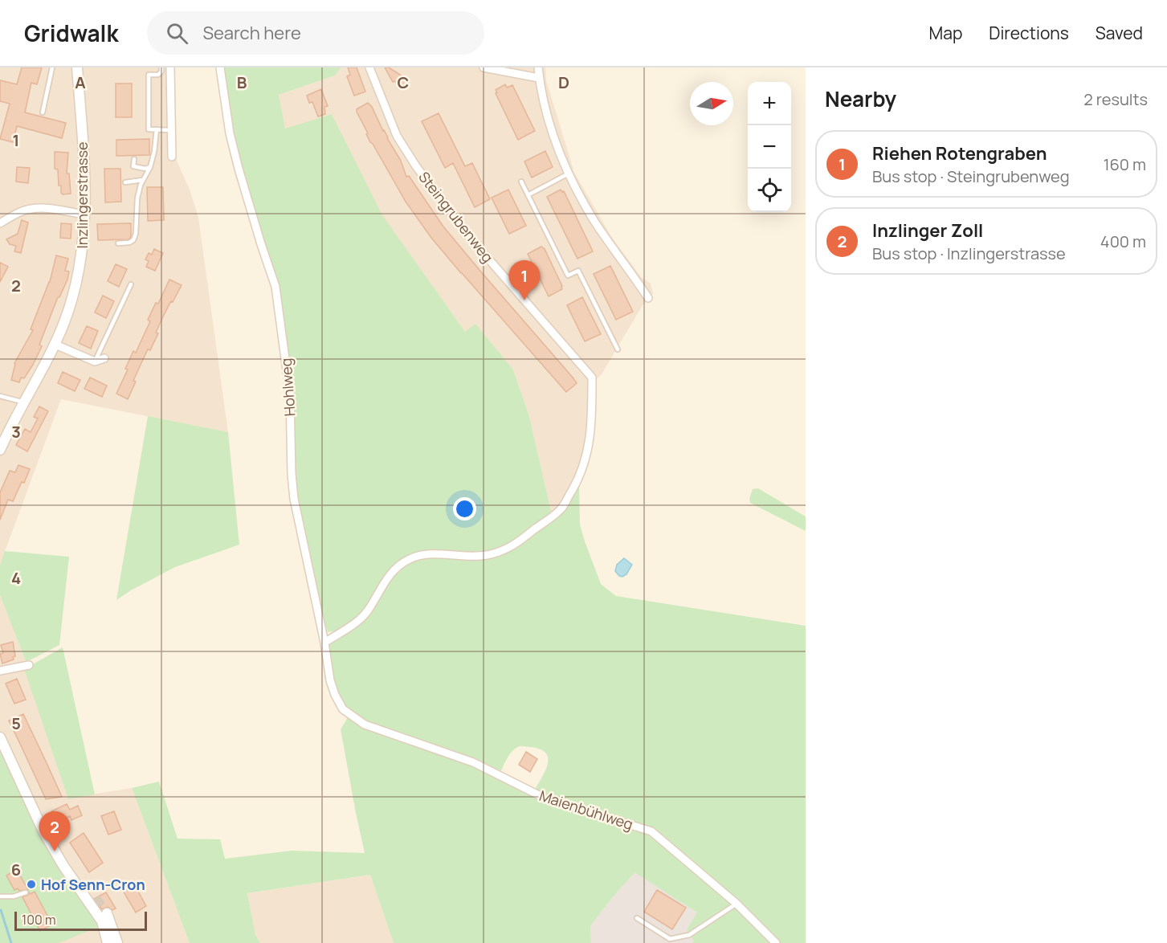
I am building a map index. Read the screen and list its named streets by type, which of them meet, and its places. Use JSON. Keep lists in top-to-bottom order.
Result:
{
  "streets": {
    "street": [
      "Inzlingerstrasse",
      "Steingrubenweg",
      "Hohlweg",
      "Maienbühlweg"
    ]
  },
  "crossings": [
    ["Steingrubenweg", "Hohlweg"],
    ["Hohlweg", "Maienbühlweg"]
  ],
  "places": ["Hof Senn-Cron"],
  "scale_bar": "100 m",
  "north": "right",
  "page": {
    "header": "Gridwalk",
    "search": "Search here",
    "nav": ["Map", "Directions", "Saved"],
    "heading": ["Nearby", "2 results"],
    "map_buttons": ["+", "−"],
    "list": [
      {
        "mark": "1",
        "name": "Riehen Rotengraben",
        "note": "Bus stop · Steingrubenweg",
        "value": "160 m"
      },
      {
        "mark": "2",
        "name": "Inzlinger Zoll",
        "note": "Bus stop · Inzlingerstrasse",
        "value": "400 m"
      }
    ],
    "pins": ["1", "2"],
    "scale": "100 m"
  },
  "grid": {
    "columns": [
      "A",
      "B",
      "C",
      "D"
    ],
    "rows": [
      "1",
      "2",
      "3",
      "4",
      "5",
      "6"
    ]
  }
}
